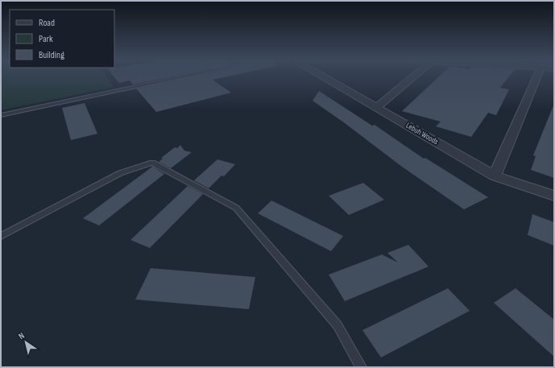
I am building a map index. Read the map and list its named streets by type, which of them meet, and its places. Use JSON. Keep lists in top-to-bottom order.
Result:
{
  "streets": {
    "street": ["Lebuh Woods"]
  },
  "legend": ["Road", "Park", "Building"],
  "north": "top left"
}
